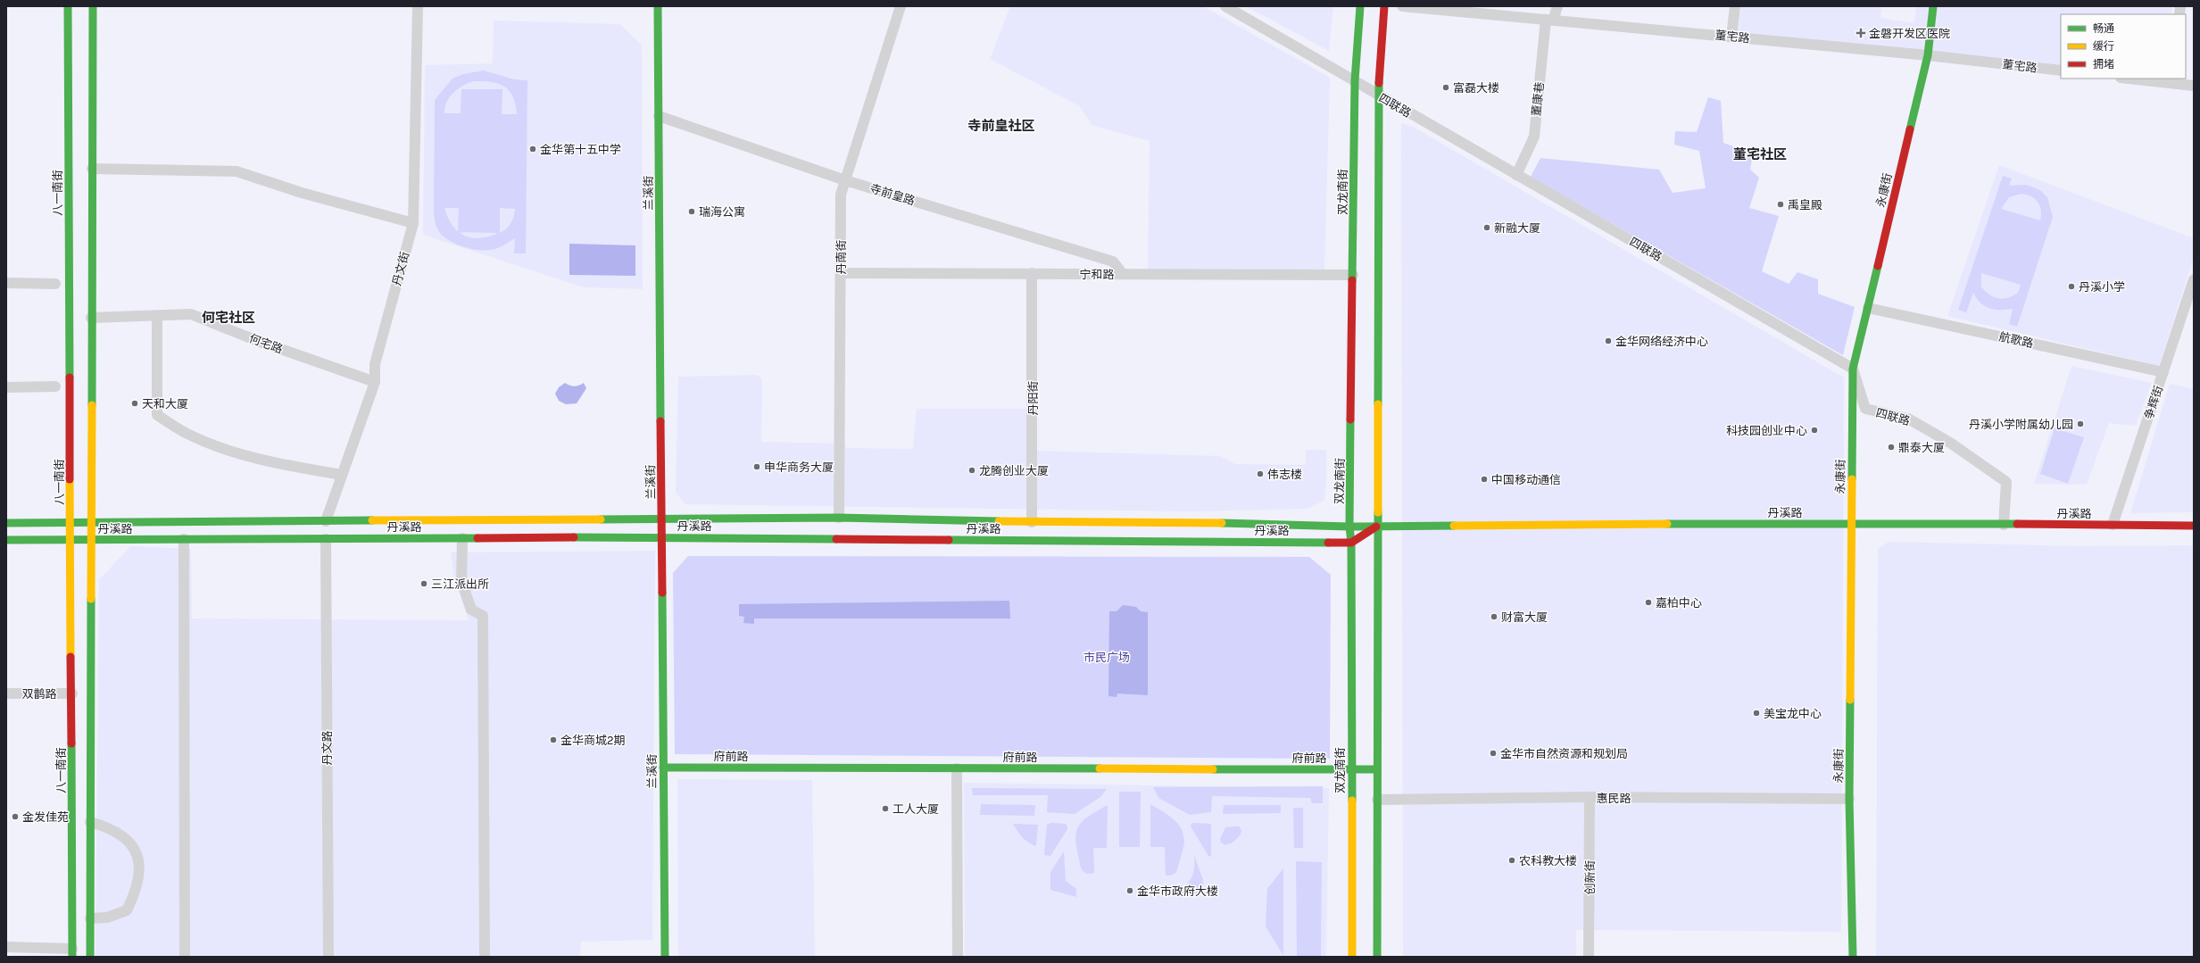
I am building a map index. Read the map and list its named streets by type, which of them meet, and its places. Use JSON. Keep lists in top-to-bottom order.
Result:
{
  "streets": {
    "main road": [
      "永康街",
      "双龙南街",
      "八一南街",
      "兰溪街",
      "丹溪路",
      "府前路"
    ],
    "street": [
      "董宅路",
      "董康巷",
      "四联路",
      "寺前皇路",
      "丹南街",
      "丹文街",
      "宁和路",
      "航歌路",
      "何宅路",
      "丹阳街",
      "争辉街",
      "双鹊路",
      "丹文路",
      "惠民路",
      "创新街"
    ]
  },
  "crossings": [
    ["董宅路", "董康巷"],
    ["董宅路", "永康街"],
    ["董康巷", "四联路"],
    ["四联路", "永康街"],
    ["四联路", "双龙南街"],
    ["四联路", "丹溪路"],
    ["永康街", "航歌路"],
    ["永康街", "丹溪路"],
    ["永康街", "惠民路"],
    ["双龙南街", "宁和路"],
    ["双龙南街", "丹溪路"],
    ["双龙南街", "府前路"],
    ["八一南街", "丹溪路"],
    ["八一南街", "双鹊路"],
    ["兰溪街", "寺前皇路"],
    ["兰溪街", "丹溪路"],
    ["兰溪街", "府前路"],
    ["寺前皇路", "丹南街"],
    ["寺前皇路", "宁和路"],
    ["丹南街", "宁和路"],
    ["丹南街", "丹溪路"],
    ["丹文街", "何宅路"],
    ["丹文街", "丹溪路"],
    ["宁和路", "丹阳街"],
    ["航歌路", "争辉街"],
    ["丹阳街", "丹溪路"],
    ["争辉街", "丹溪路"],
    ["丹溪路", "丹文路"],
    ["惠民路", "创新街"]
  ],
  "districts": ["寺前皇社区", "董宅社区", "何宅社区"],
  "parks": ["市民广场"],
  "places": {
    "health": ["金磐开发区医院"],
    "other": [
      "富磊大楼",
      "金华第十五中学",
      "禹皇殿",
      "瑞海公寓",
      "新融大厦",
      "丹溪小学",
      "金华网络经济中心",
      "天和大厦",
      "丹溪小学附属幼儿园",
      "科技园创业中心",
      "鼎泰大厦",
      "申华商务大厦",
      "龙腾创业大厦",
      "伟志楼",
      "中国移动通信",
      "三江派出所",
      "嘉柏中心",
      "财富大厦",
      "美宝龙中心",
      "金华商城2期",
      "金华市自然资源和规划局",
      "工人大厦",
      "金发佳苑",
      "农科教大楼",
      "金华市政府大楼"
    ]
  },
  "legend": ["畅通", "缓行", "拥堵"]
}
